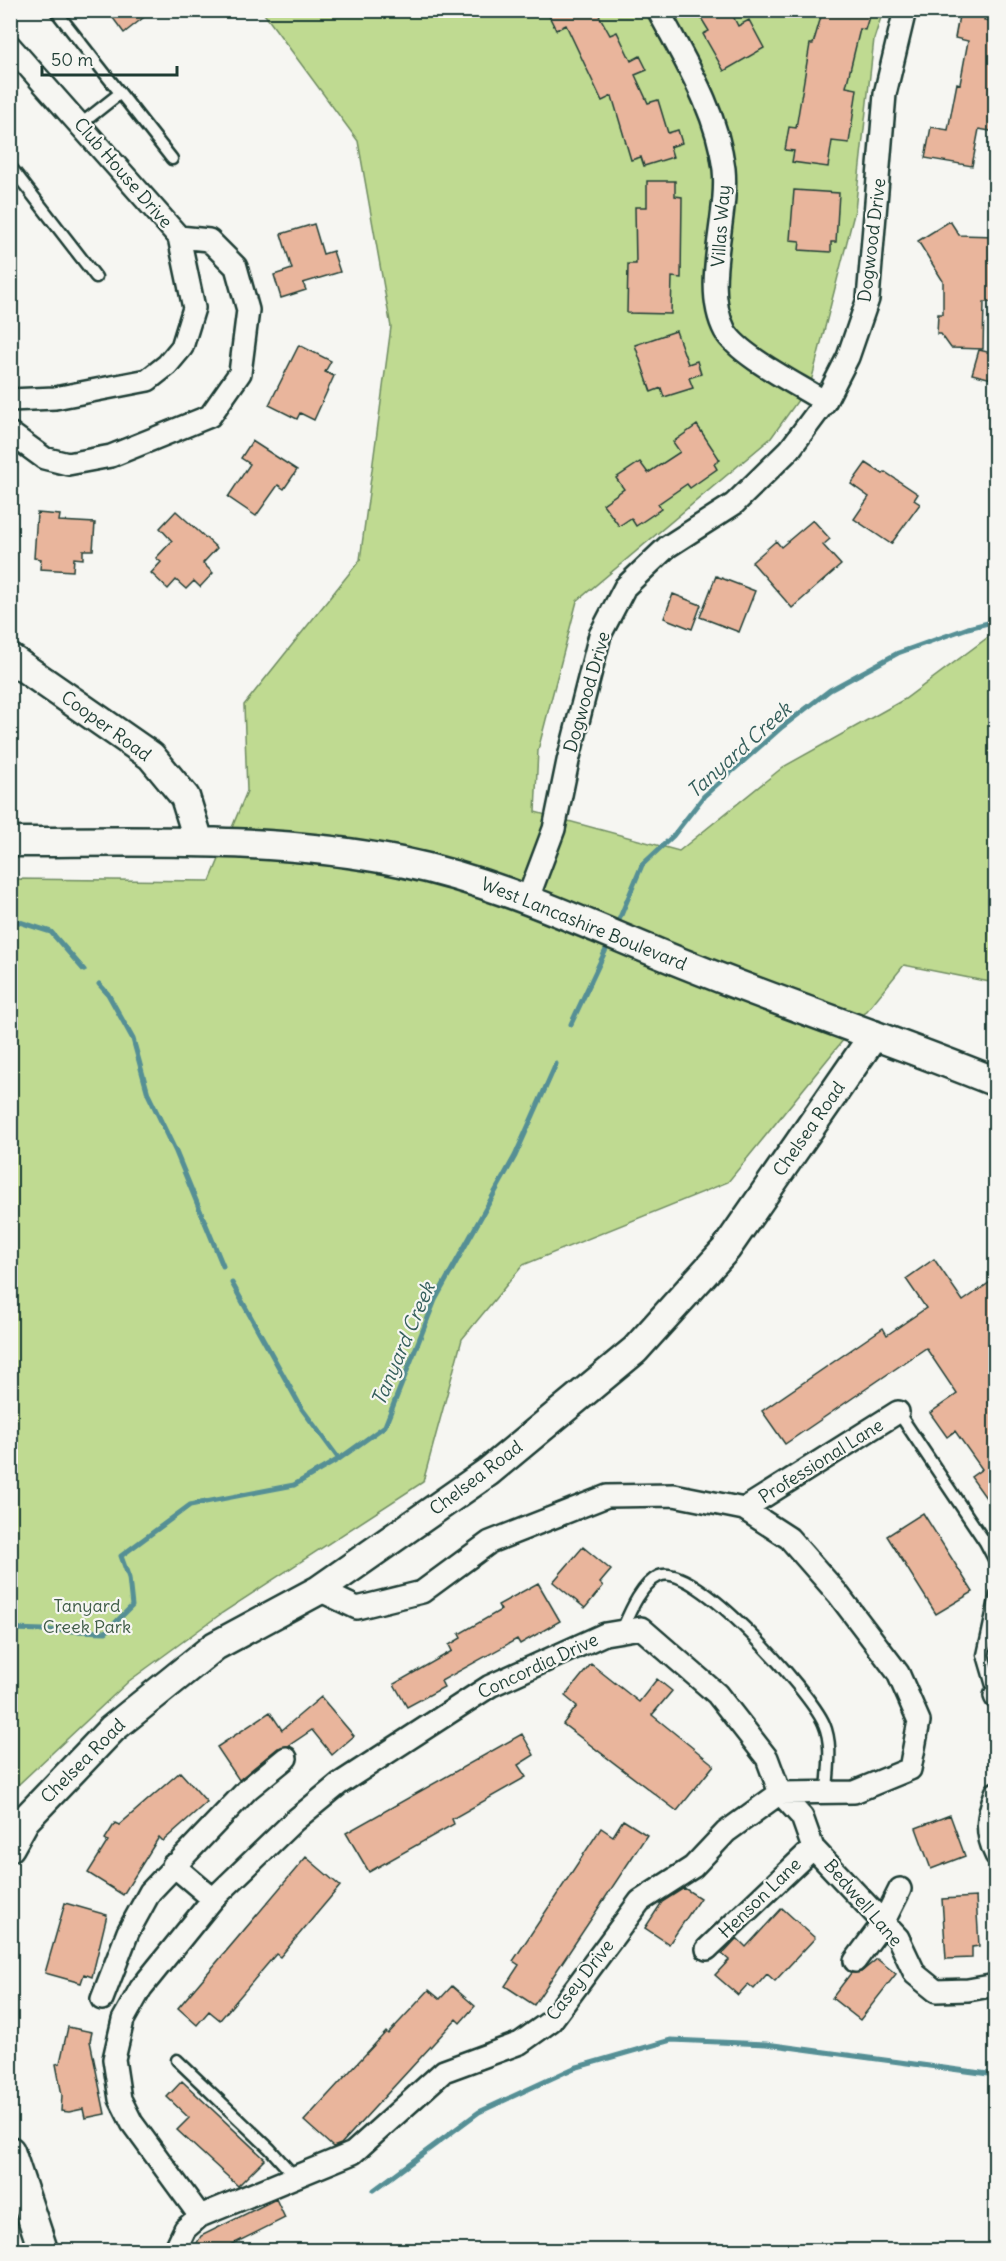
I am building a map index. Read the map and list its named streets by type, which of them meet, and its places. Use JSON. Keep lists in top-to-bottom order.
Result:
{
  "streets": {
    "street": [
      "Club House Drive",
      "Villas Way",
      "Dogwood Drive",
      "Cooper Road",
      "West Lancashire Boulevard",
      "Chelsea Road",
      "Professional Lane",
      "Concordia Drive",
      "Henson Lane",
      "Bedwell Lane",
      "Casey Drive"
    ]
  },
  "crossings": [
    ["Villas Way", "Dogwood Drive"],
    ["Dogwood Drive", "West Lancashire Boulevard"],
    ["Cooper Road", "West Lancashire Boulevard"],
    ["West Lancashire Boulevard", "Chelsea Road"],
    ["Concordia Drive", "Bedwell Lane"],
    ["Concordia Drive", "Casey Drive"],
    ["Henson Lane", "Bedwell Lane"],
    ["Bedwell Lane", "Casey Drive"]
  ],
  "water": ["Tanyard Creek"],
  "parks": ["Tanyard Creek Park"],
  "scale_bar": "50 m"
}
